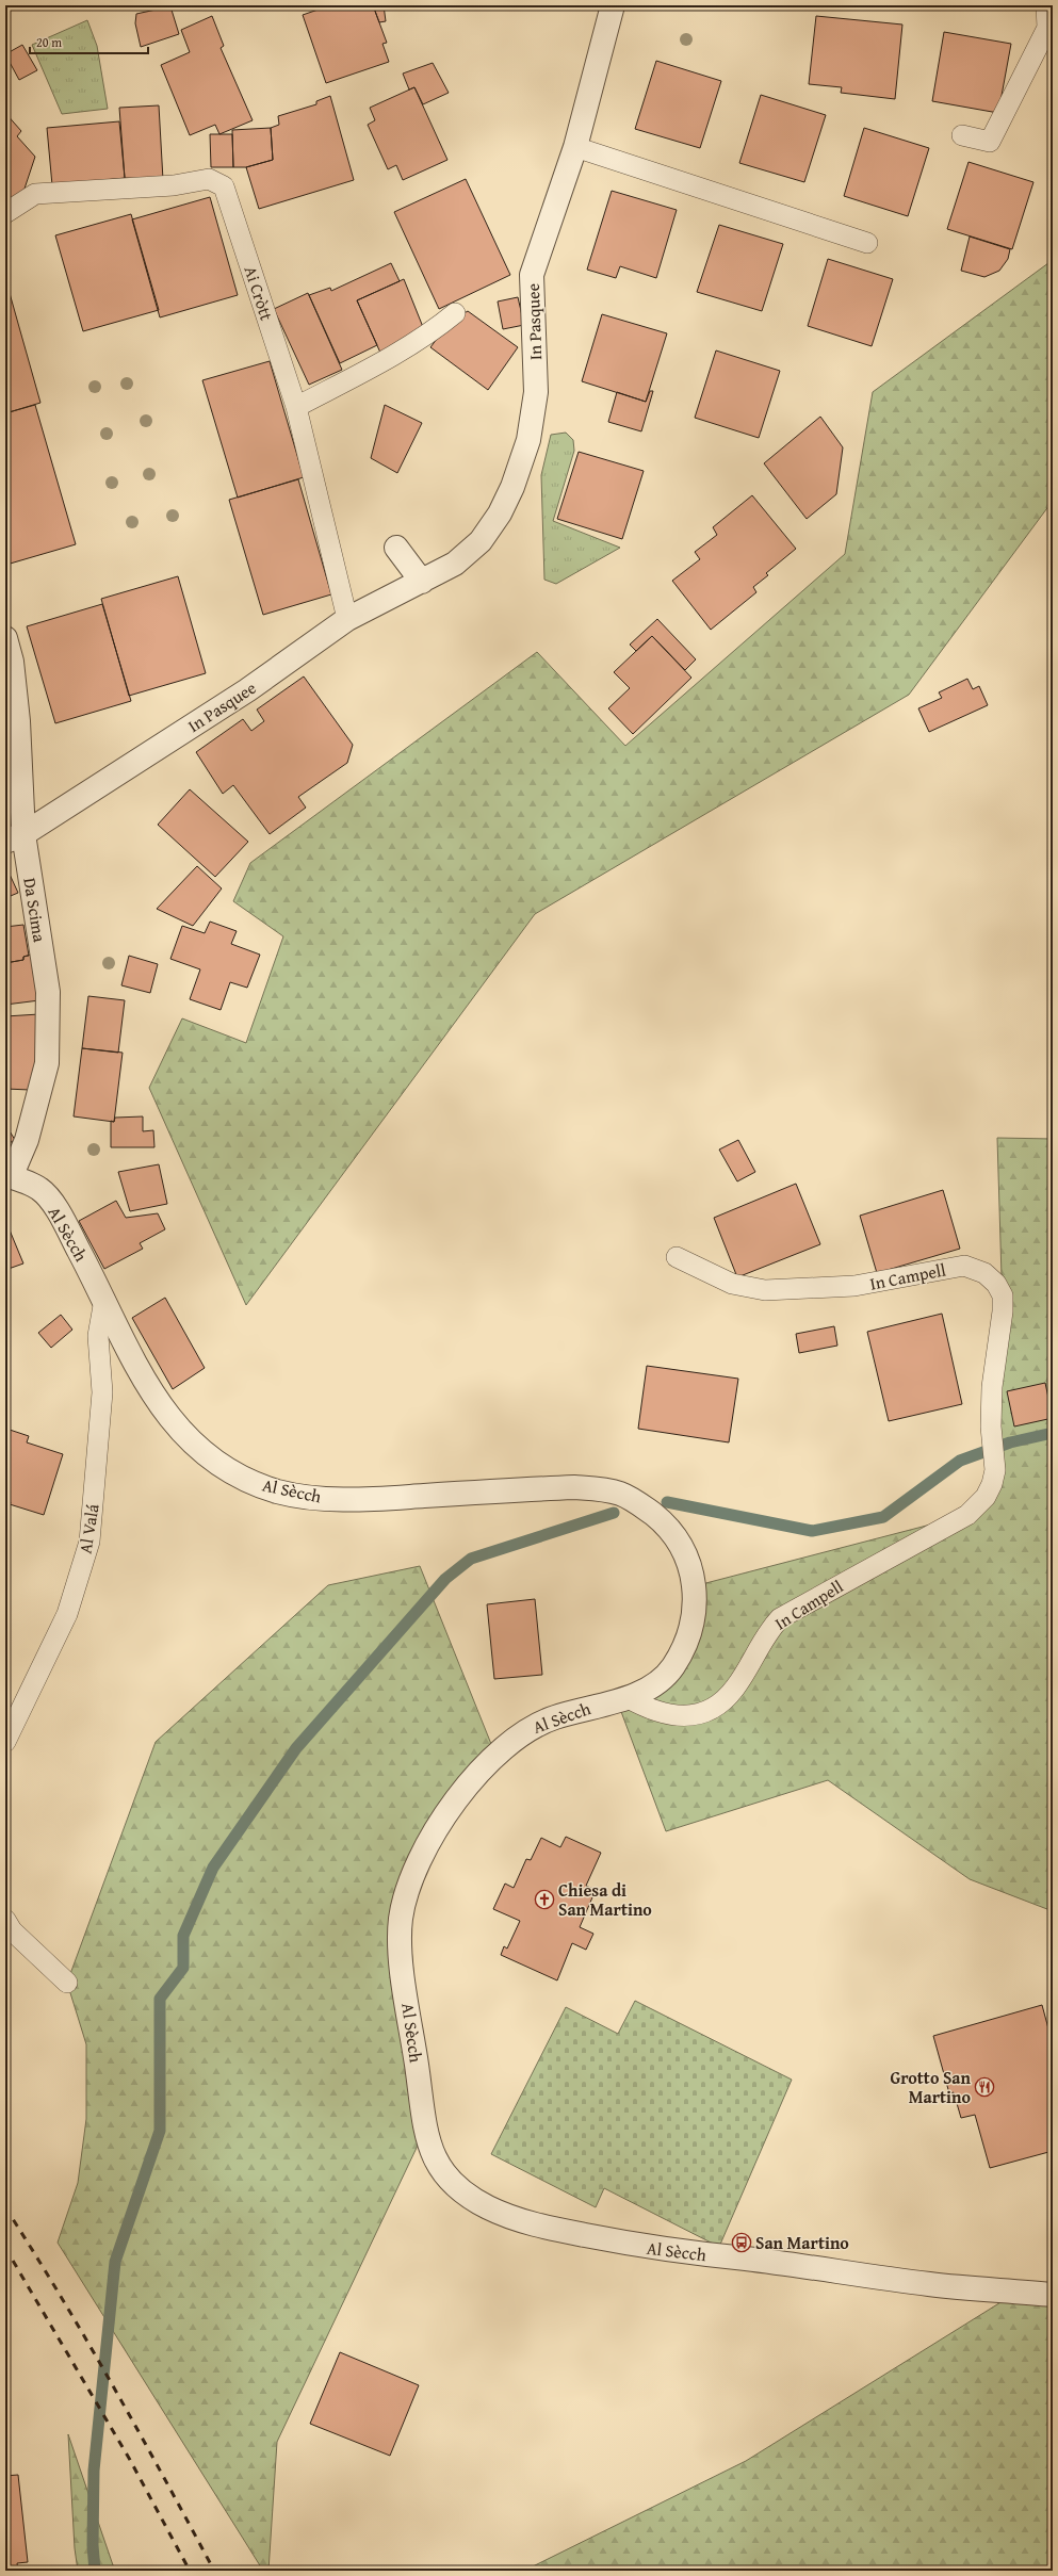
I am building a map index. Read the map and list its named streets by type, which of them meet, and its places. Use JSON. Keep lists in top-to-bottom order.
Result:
{
  "streets": {
    "street": ["In Pasquee", "Da Scima", "Al Sècch"],
    "lane": ["Ai Cròtt", "In Campell", "Al Valá"]
  },
  "crossings": [
    ["Ai Cròtt", "In Pasquee"],
    ["In Pasquee", "Da Scima"],
    ["Da Scima", "Al Sècch"],
    ["Al Sècch", "In Campell"],
    ["Al Sècch", "Al Valá"]
  ],
  "places": {
    "church": ["Chiesa di San Martino"],
    "restaurant": ["Grotto San Martino"],
    "bus stop": ["San Martino"]
  },
  "scale_bar": "20 m"
}
